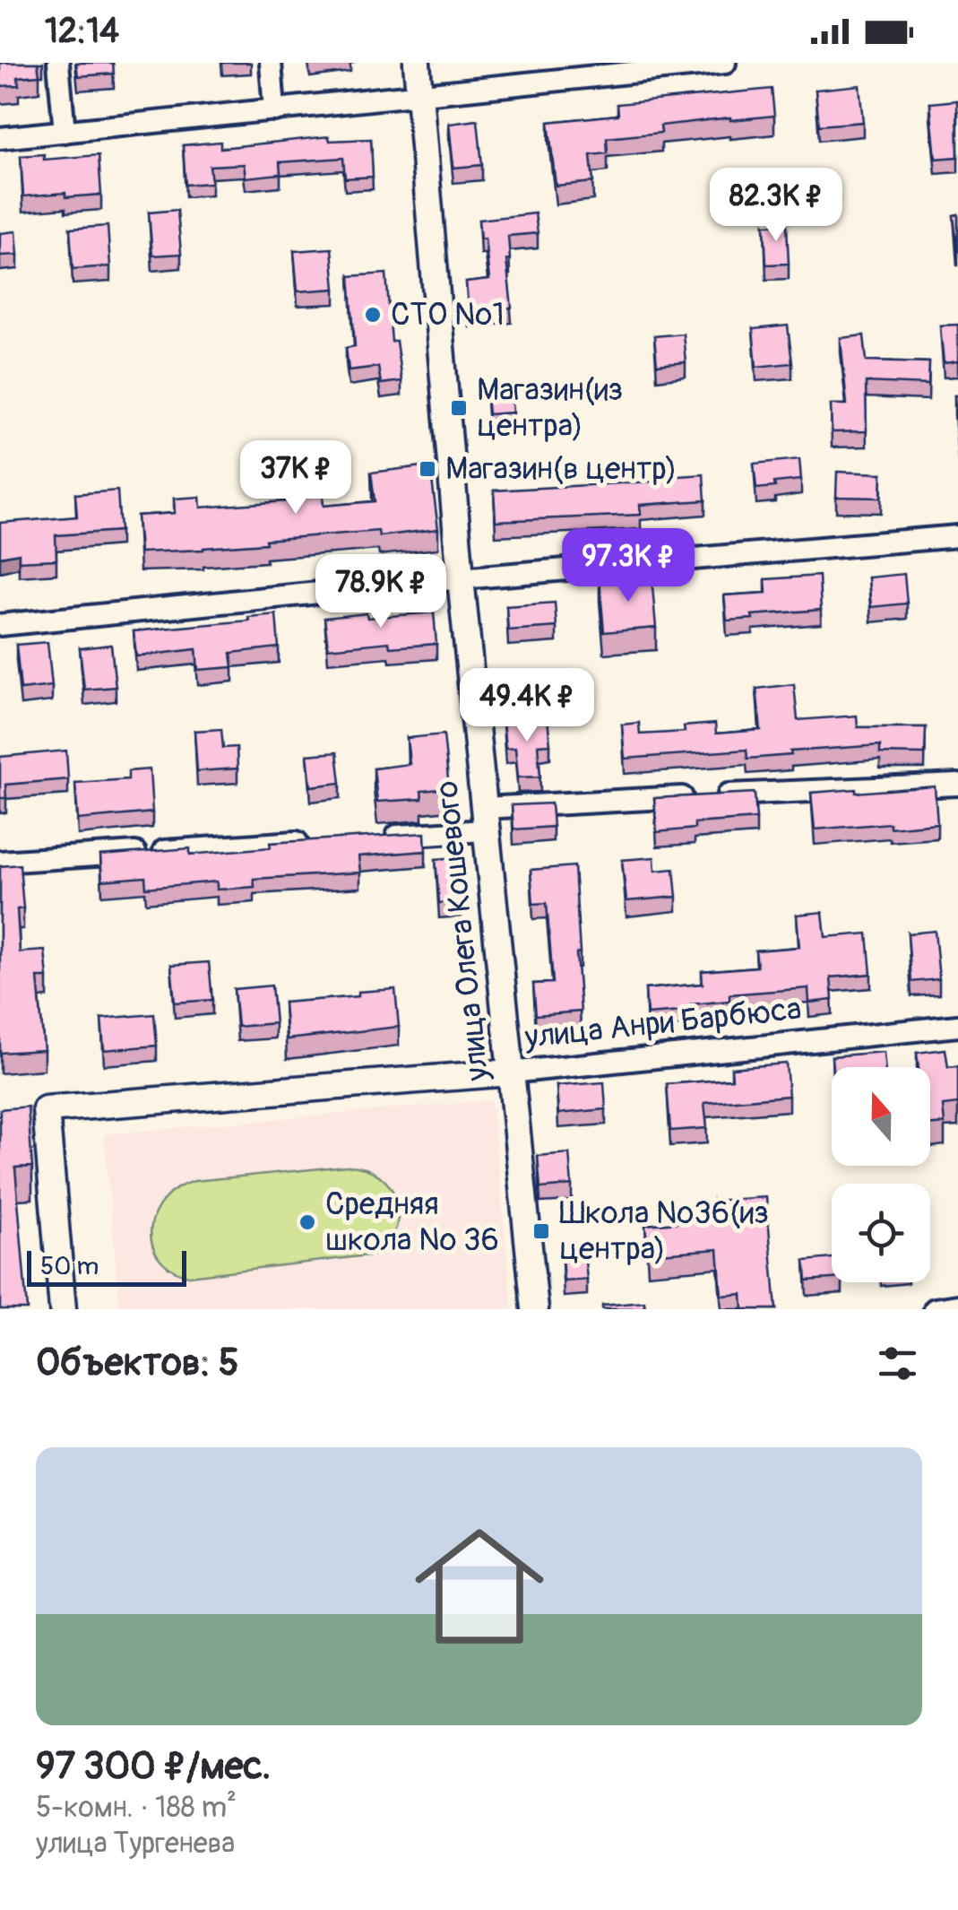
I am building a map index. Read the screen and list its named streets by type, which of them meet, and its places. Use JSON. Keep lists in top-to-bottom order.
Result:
{
  "streets": {
    "street": ["улица Олега Кошевого", "улица Анри Барбюса"]
  },
  "crossings": [
    ["улица Олега Кошевого", "улица Анри Барбюса"]
  ],
  "places": {
    "other": ["СТО №1", "Средняя школа № 36"],
    "transit": ["Магазин(из центра)", "Магазин(в центр)", "Школа №36(из центра)"]
  },
  "scale_bar": "50 m",
  "north": "top",
  "page": {
    "status": "12:14",
    "price": [
      "82.3K ₽",
      "37K ₽",
      "97.3K ₽",
      "78.9K ₽",
      "49.4K ₽"
    ],
    "scale": "50 m",
    "heading": "Объектов: 5",
    "list": [
      {
        "name": "97 300 ₽/мес.",
        "note": "5-комн. · 188 m² · улица Тургенева"
      }
    ]
  }
}
